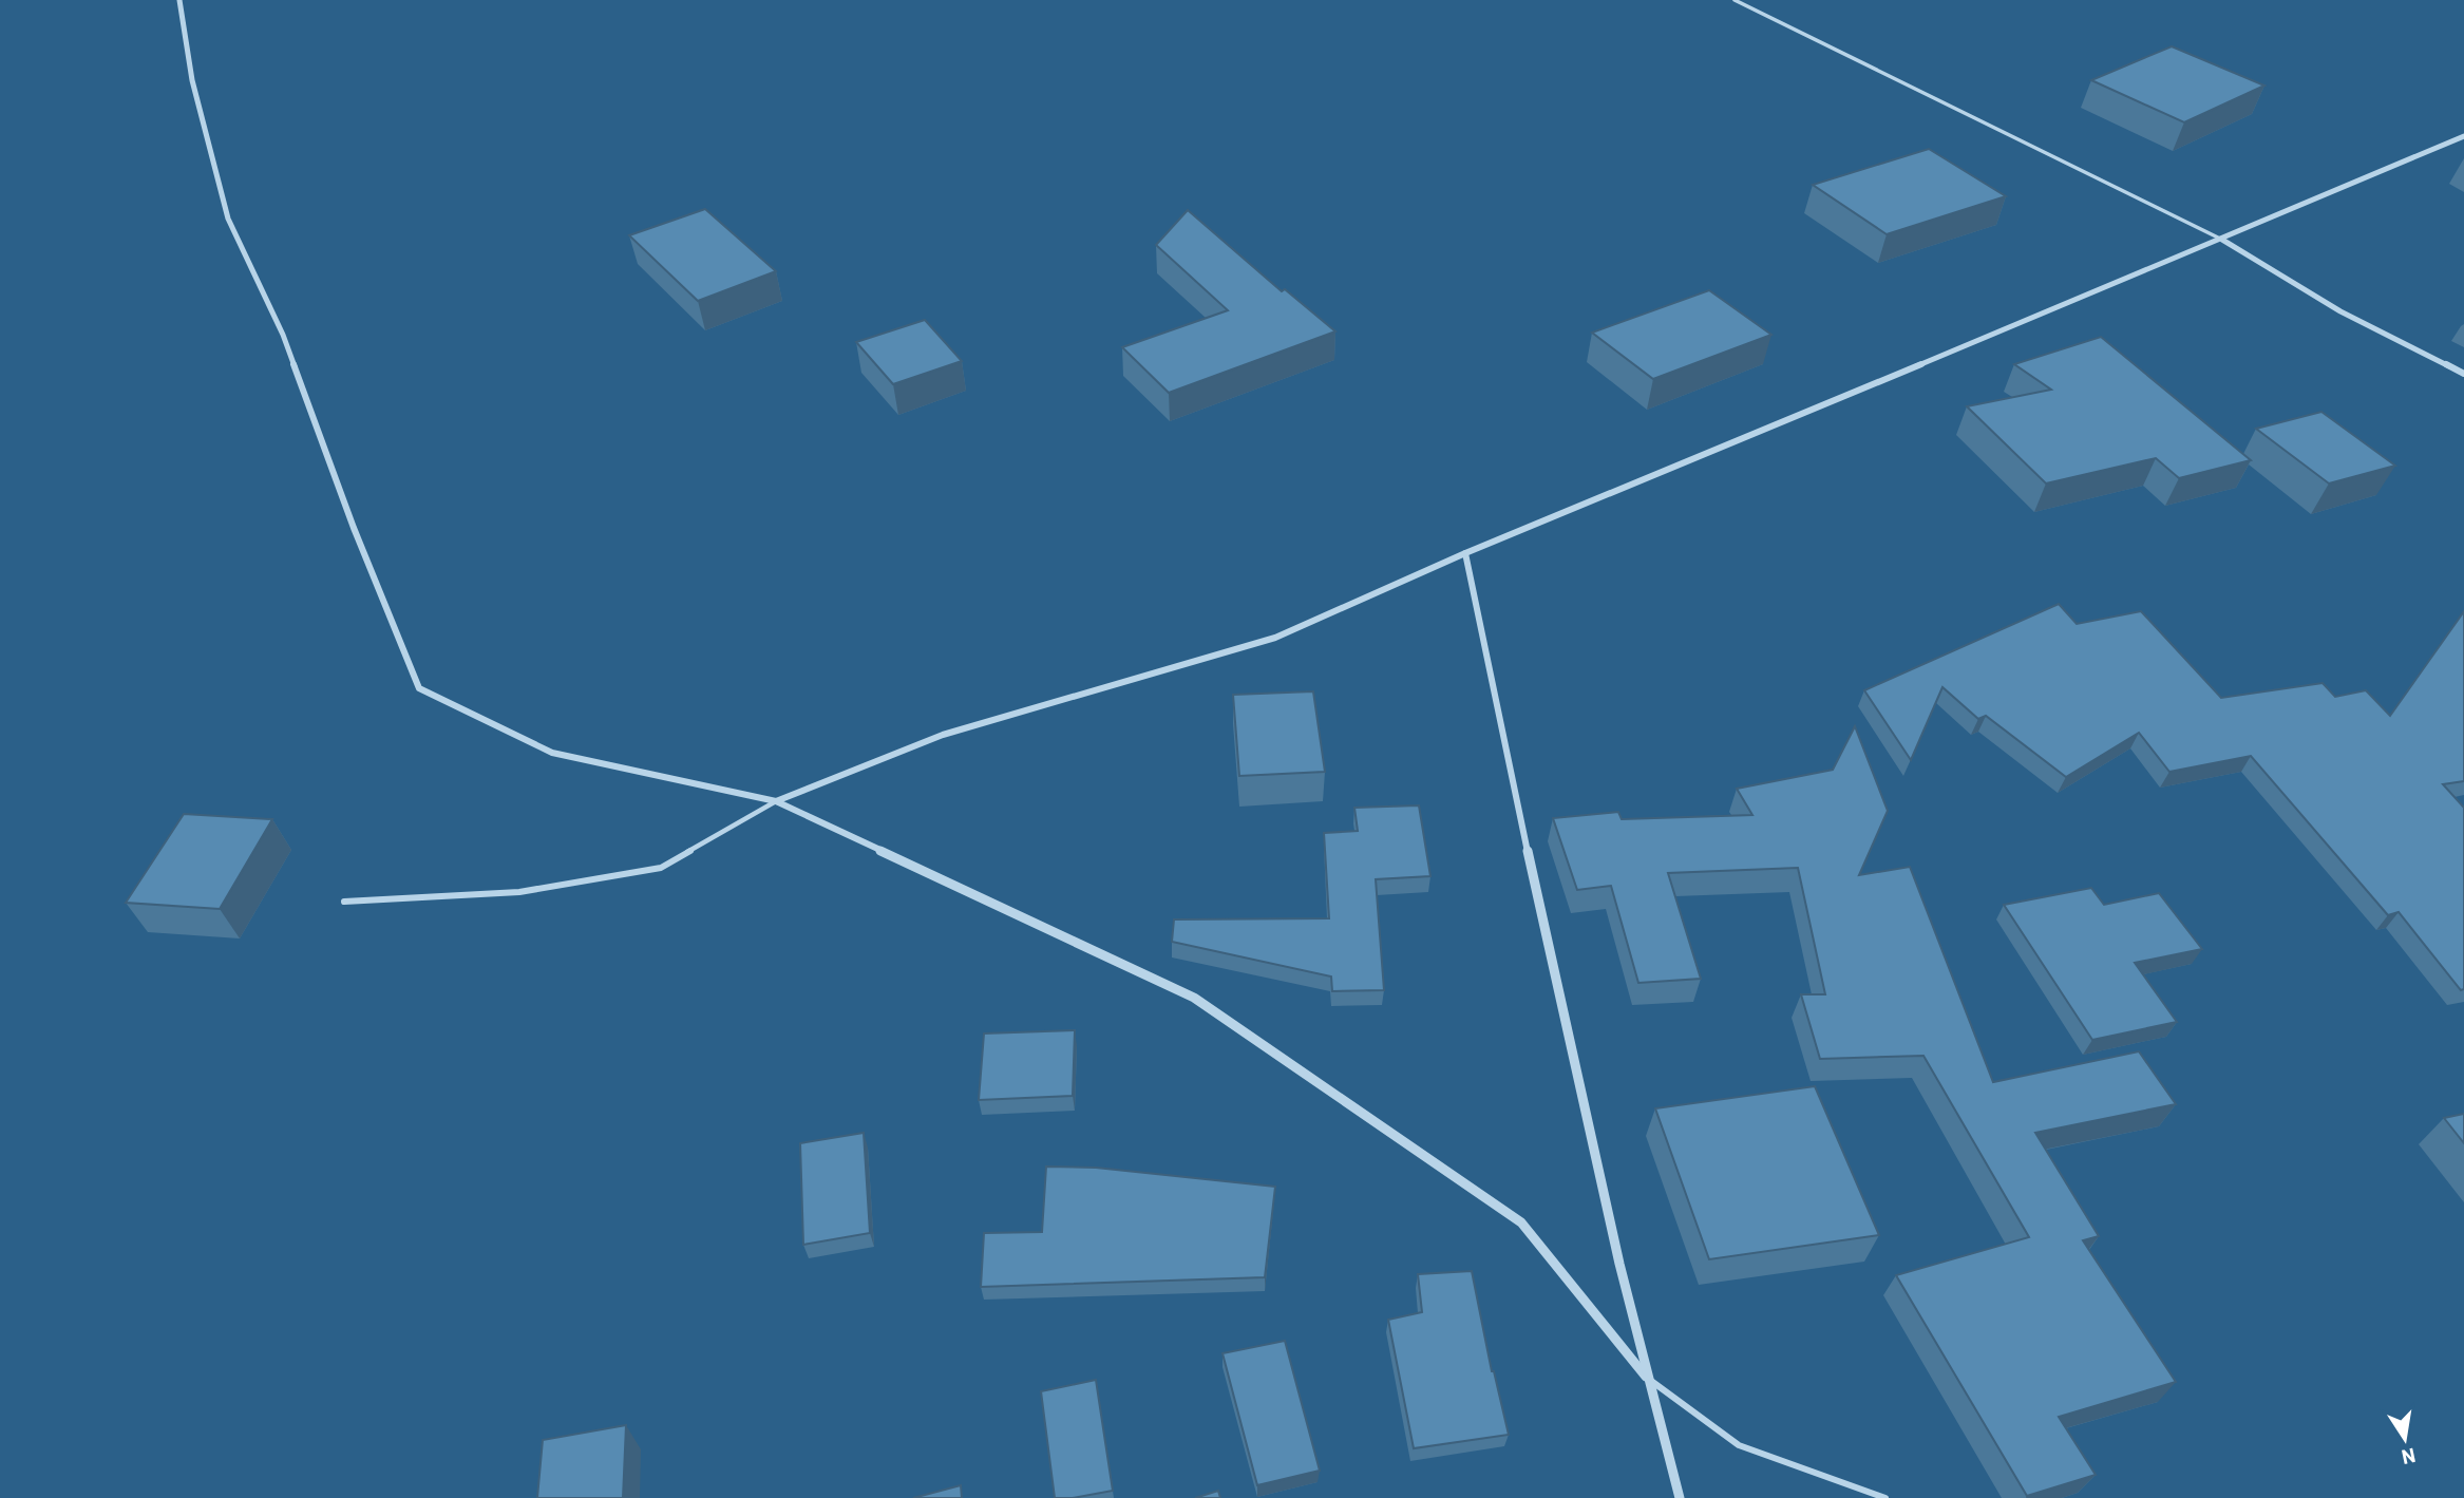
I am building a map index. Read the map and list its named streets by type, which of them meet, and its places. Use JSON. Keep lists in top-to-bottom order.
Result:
{
  "north": "bottom"
}
